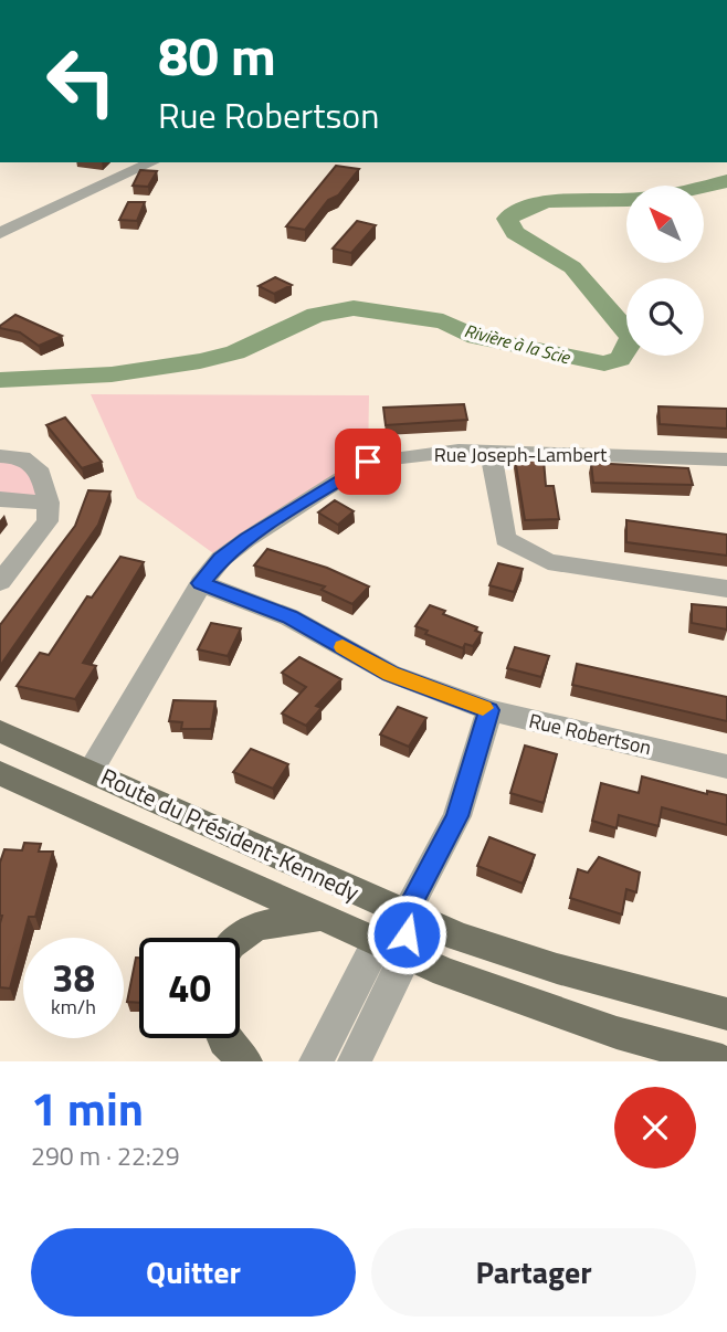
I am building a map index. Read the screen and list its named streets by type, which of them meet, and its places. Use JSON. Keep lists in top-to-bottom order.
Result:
{
  "streets": {
    "main road": ["Route du Président-Kennedy"],
    "street": ["Rue Joseph-Lambert", "Rue Robertson"]
  },
  "crossings": [
    ["Rue Joseph-Lambert", "Rue Robertson"],
    ["Rue Joseph-Lambert", "Route du Président-Kennedy"]
  ],
  "water": ["Rivière à la Scie"],
  "north": "top left",
  "page": {
    "turn": ["80 m", "Rue Robertson"],
    "speed": "38 km/h",
    "limit": "40",
    "heading": ["1 min", "290 m · 22:29"],
    "buttons": ["Quitter", "Partager"]
  }
}
